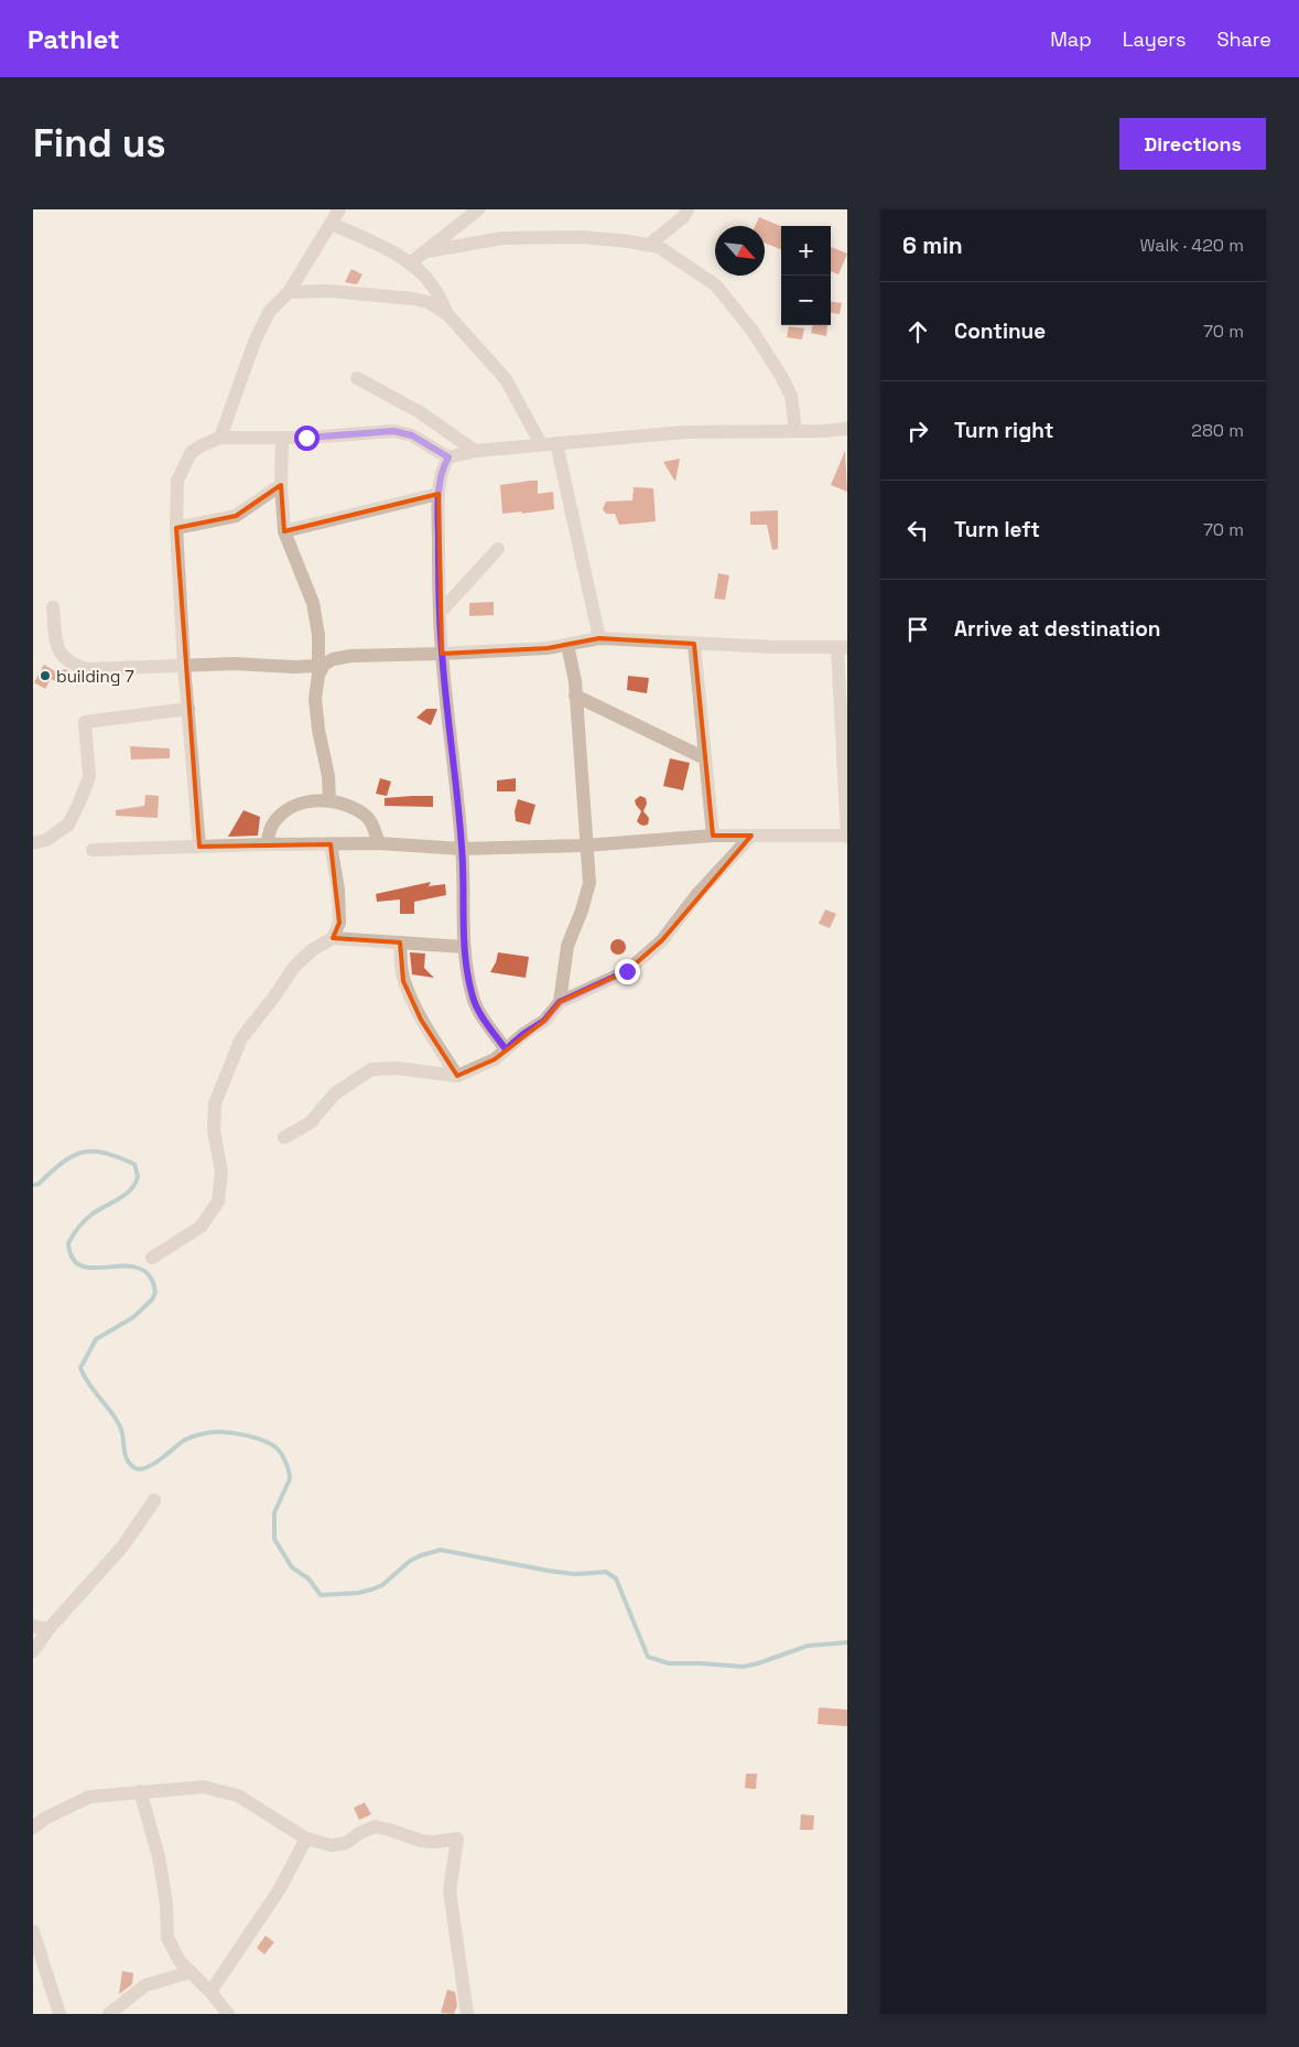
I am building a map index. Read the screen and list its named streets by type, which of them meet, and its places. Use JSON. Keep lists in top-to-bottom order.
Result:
{
  "places": ["building 7"],
  "north": "bottom right",
  "page": {
    "header": "Pathlet",
    "nav": ["Map", "Layers", "Share"],
    "buttons": "Directions",
    "title": "Find us",
    "heading": ["6 min", "Walk · 420 m"],
    "map_buttons": ["+", "−"],
    "list": [
      ["Continue", "70 m"],
      ["Turn right", "280 m"],
      ["Turn left", "70 m"],
      "Arrive at destination"
    ]
  }
}
